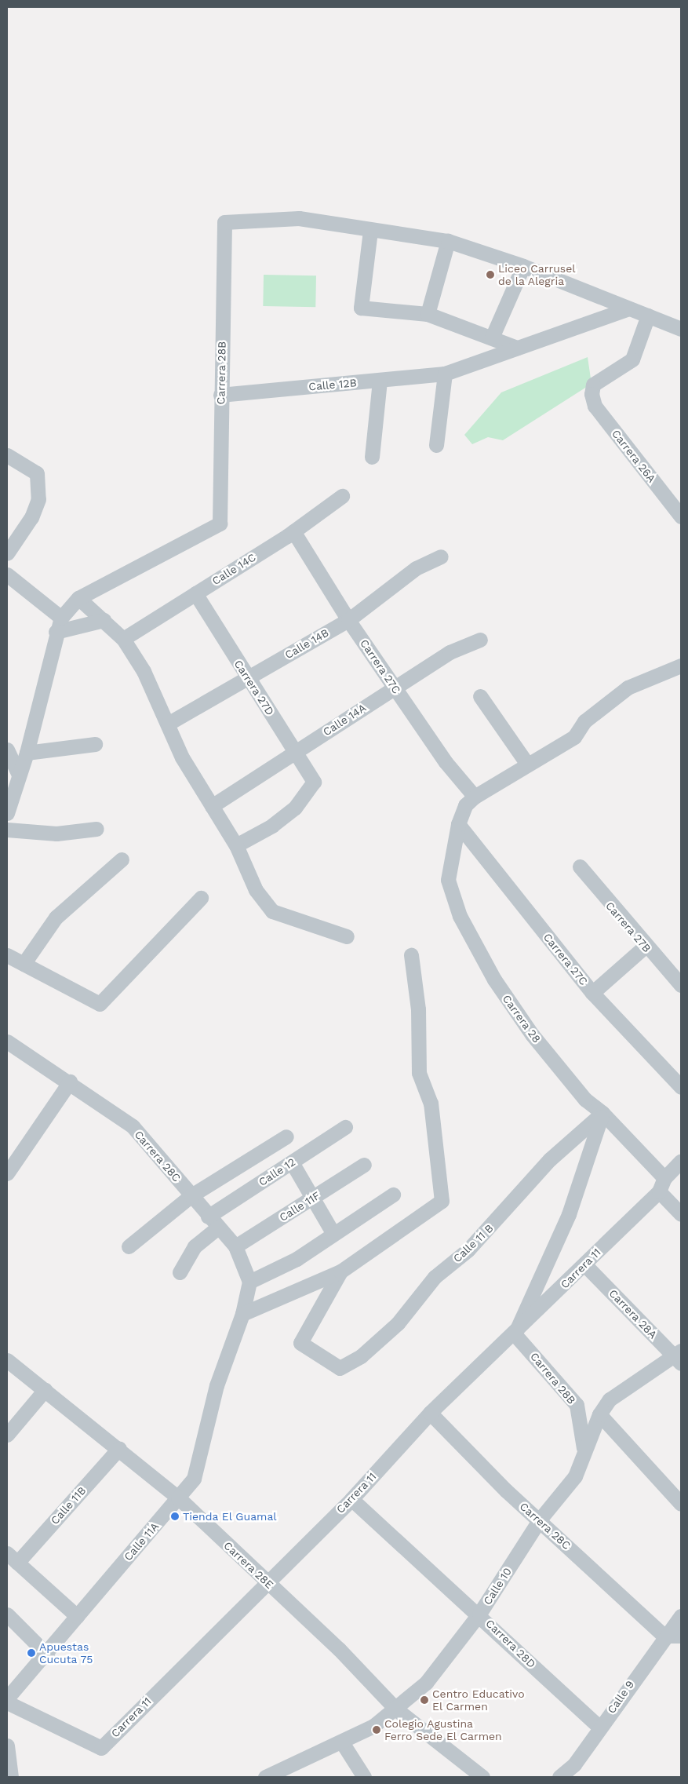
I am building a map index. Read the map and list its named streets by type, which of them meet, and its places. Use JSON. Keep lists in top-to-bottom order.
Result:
{
  "streets": {
    "street": [
      "Carrera 28B",
      "Calle 12B",
      "Carrera 26A",
      "Calle 14C",
      "Calle 14B",
      "Carrera 27C",
      "Carrera 27D",
      "Calle 14A",
      "Carrera 27B",
      "Carrera 28",
      "Carrera 28C",
      "Calle 12",
      "Calle 11F",
      "Calle 11 B",
      "Carrera 11",
      "Carrera 28A",
      "Calle 11B",
      "Calle 11A",
      "Carrera 28E",
      "Calle 10",
      "Carrera 28D",
      "Calle 9"
    ]
  },
  "crossings": [
    ["Carrera 28B", "Calle 12B"],
    ["Carrera 28B", "Carrera 11"],
    ["Carrera 28B", "Calle 10"],
    ["Calle 14C", "Carrera 27C"],
    ["Calle 14C", "Carrera 27D"],
    ["Calle 14B", "Carrera 27C"],
    ["Calle 14B", "Carrera 27D"],
    ["Carrera 27C", "Calle 14A"],
    ["Carrera 27C", "Carrera 28"],
    ["Carrera 27D", "Calle 14A"],
    ["Carrera 28", "Calle 11 B"],
    ["Carrera 28", "Carrera 11"],
    ["Carrera 28C", "Calle 12"],
    ["Carrera 28C", "Calle 11F"],
    ["Carrera 28C", "Carrera 11"],
    ["Carrera 28C", "Calle 10"],
    ["Carrera 28C", "Calle 9"],
    ["Carrera 11", "Carrera 28A"],
    ["Carrera 11", "Carrera 28E"],
    ["Carrera 11", "Carrera 28D"],
    ["Carrera 28A", "Calle 10"],
    ["Calle 11B", "Carrera 28E"],
    ["Calle 11A", "Carrera 28E"],
    ["Carrera 28E", "Calle 10"],
    ["Calle 10", "Carrera 28D"],
    ["Carrera 28D", "Calle 9"]
  ],
  "places": [
    "Liceo Carrusel de la Alegria",
    "Tienda El Guamal",
    "Apuestas Cucuta 75",
    "Centro Educativo El Carmen",
    "Colegio Agustina Ferro Sede El Carmen"
  ]
}
